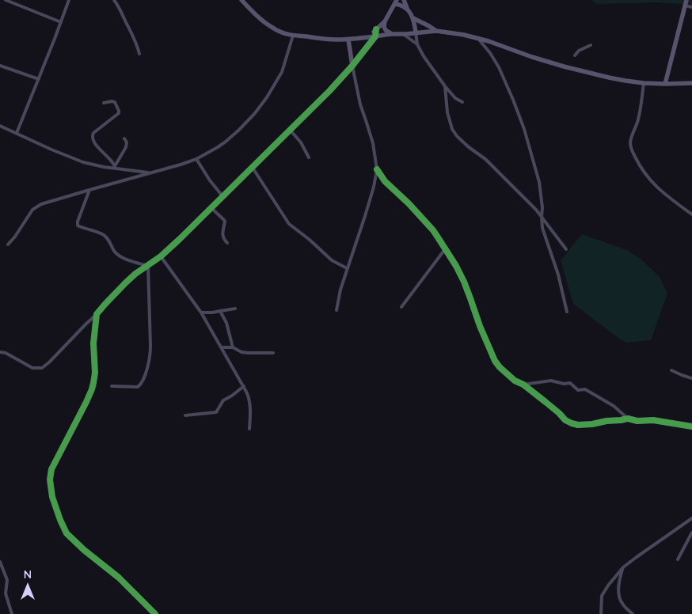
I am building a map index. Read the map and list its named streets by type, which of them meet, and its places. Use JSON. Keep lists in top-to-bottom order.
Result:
{
  "north": "top"
}
